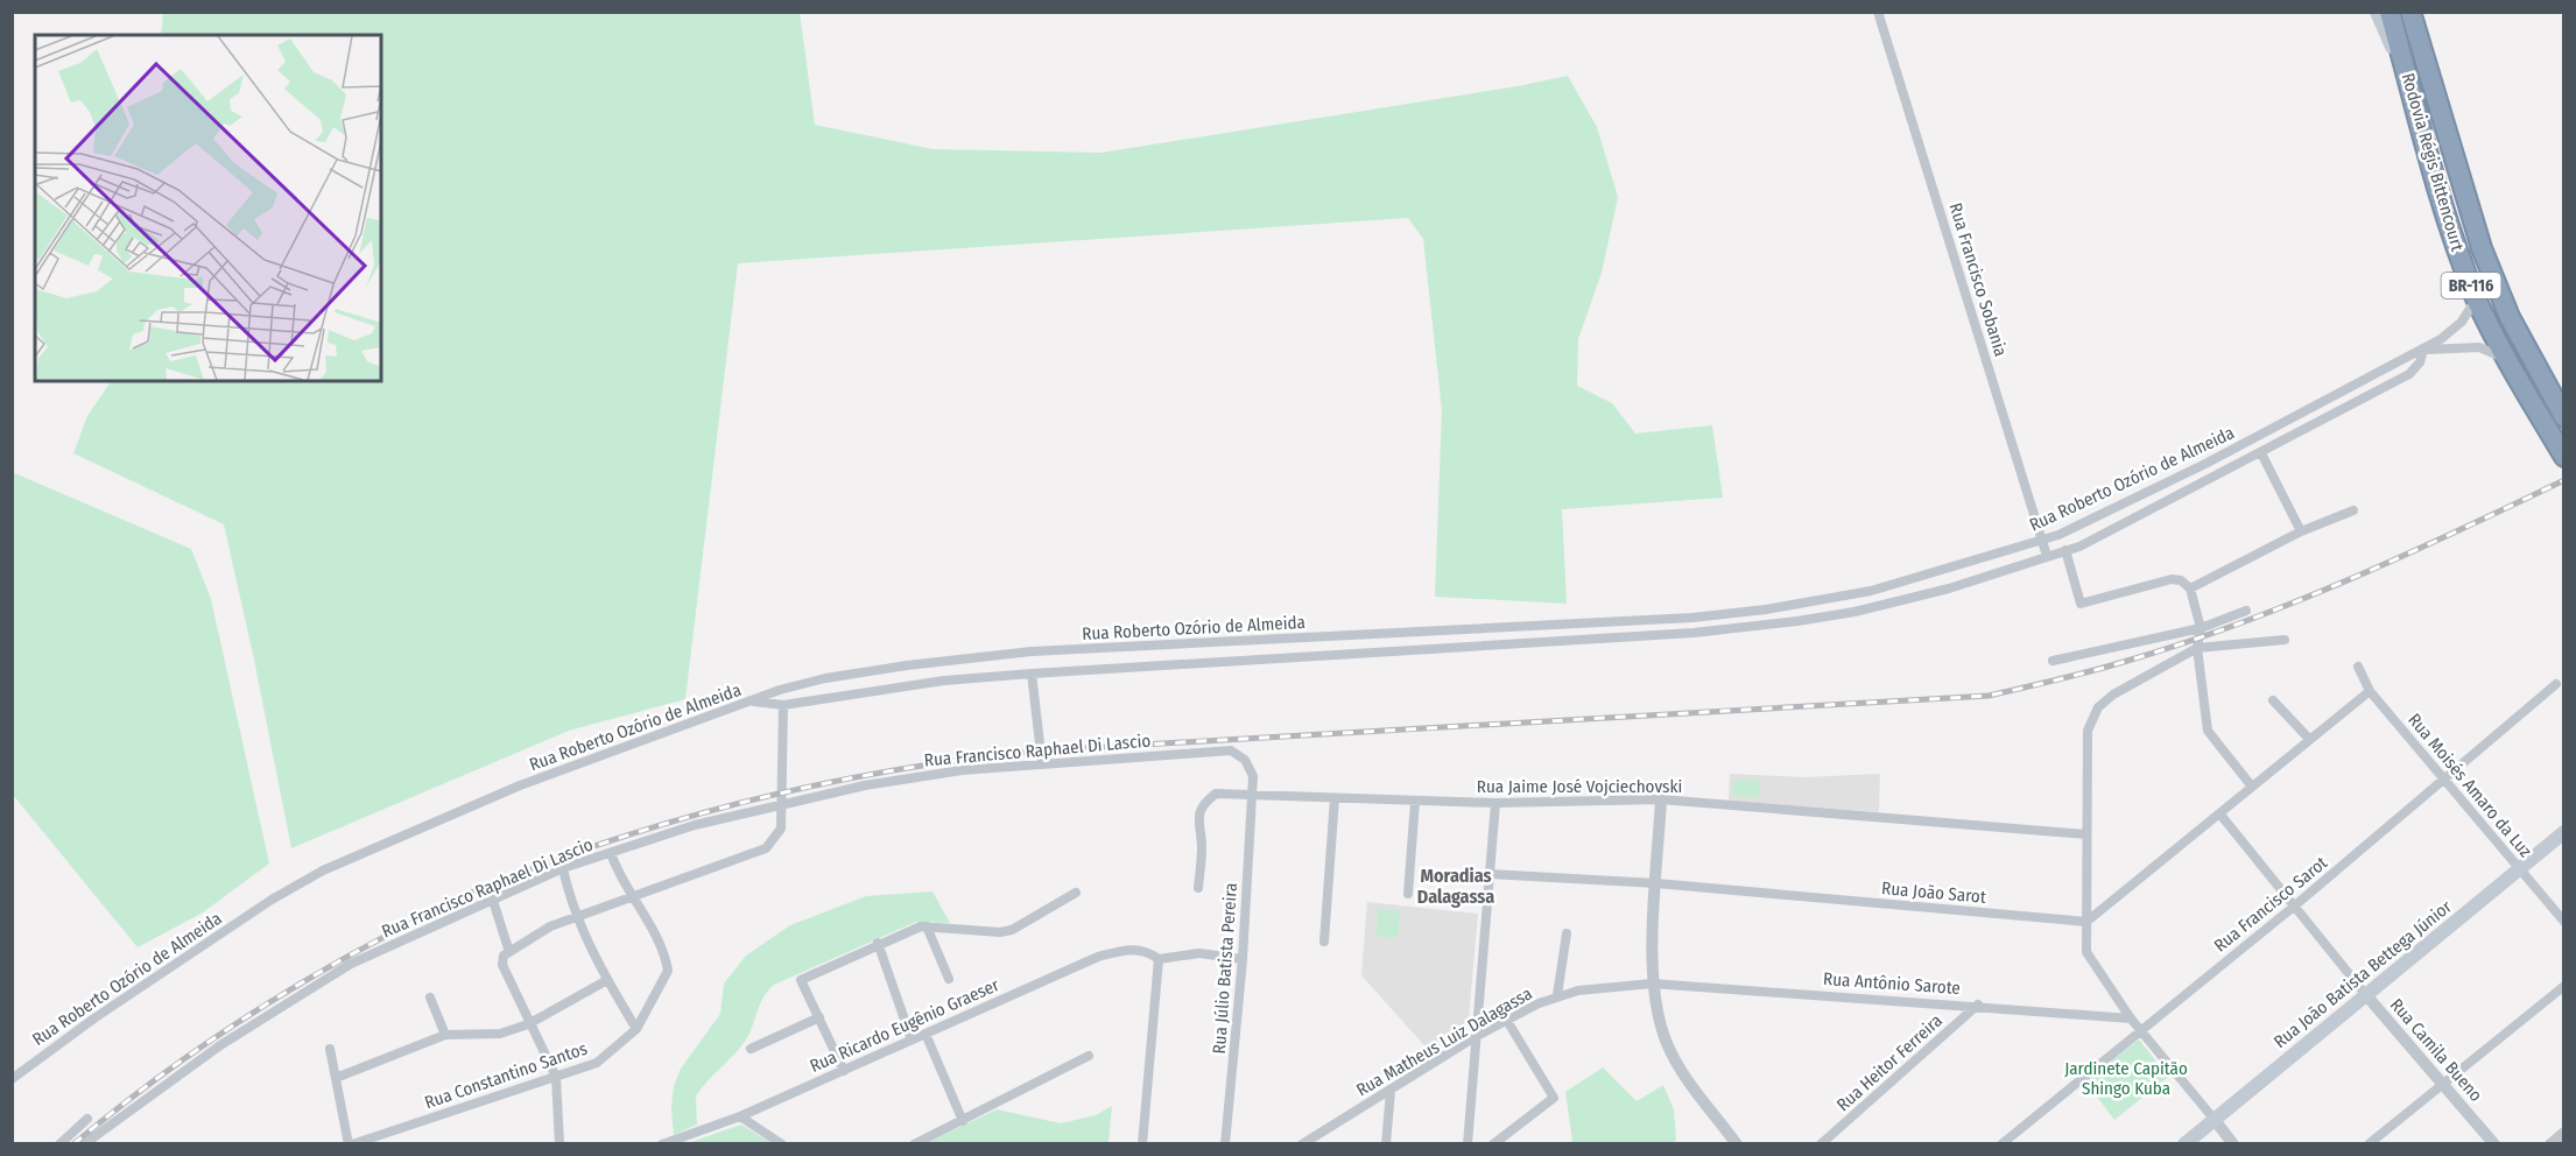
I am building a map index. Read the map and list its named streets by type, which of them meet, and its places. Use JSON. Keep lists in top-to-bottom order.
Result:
{
  "streets": {
    "highway": ["Rodovia Régis Bittencourt", "BR-116"],
    "main road": ["Rua João Batista Bettega Júnior"],
    "street": [
      "Rua Francisco Sobania",
      "Rua Roberto Ozório de Almeida",
      "Rua Francisco Raphael Di Lascio",
      "Rua Moisés Amaro da Luz",
      "Rua Jaime José Vojciechovski",
      "Rua João Sarot",
      "Rua Francisco Sarot",
      "Rua Júlio Batista Pereira",
      "Rua Antônio Sarote",
      "Rua Ricardo Eugênio Graeser",
      "Rua Matheus Luiz Dalagassa",
      "Rua Camila Bueno",
      "Rua Heitor Ferreira",
      "Rua Constantino Santos"
    ]
  },
  "crossings": [
    ["Rodovia Régis Bittencourt", "BR-116"],
    ["Rodovia Régis Bittencourt", "Rua Roberto Ozório de Almeida"],
    ["Rua Francisco Sobania", "Rua Roberto Ozório de Almeida"],
    ["Rua Francisco Raphael Di Lascio", "Rua Jaime José Vojciechovski"],
    ["Rua Francisco Raphael Di Lascio", "Rua Júlio Batista Pereira"],
    ["Rua Moisés Amaro da Luz", "Rua Francisco Sarot"],
    ["Rua Moisés Amaro da Luz", "Rua João Batista Bettega Júnior"],
    ["Rua Jaime José Vojciechovski", "Rua Júlio Batista Pereira"],
    ["Rua Francisco Sarot", "Rua Camila Bueno"],
    ["Rua João Batista Bettega Júnior", "Rua Camila Bueno"],
    ["Rua Antônio Sarote", "Rua Matheus Luiz Dalagassa"],
    ["Rua Antônio Sarote", "Rua Heitor Ferreira"]
  ],
  "districts": ["Moradias Dalagassa"],
  "parks": ["Jardinete Capitão Shingo Kuba"]
}
